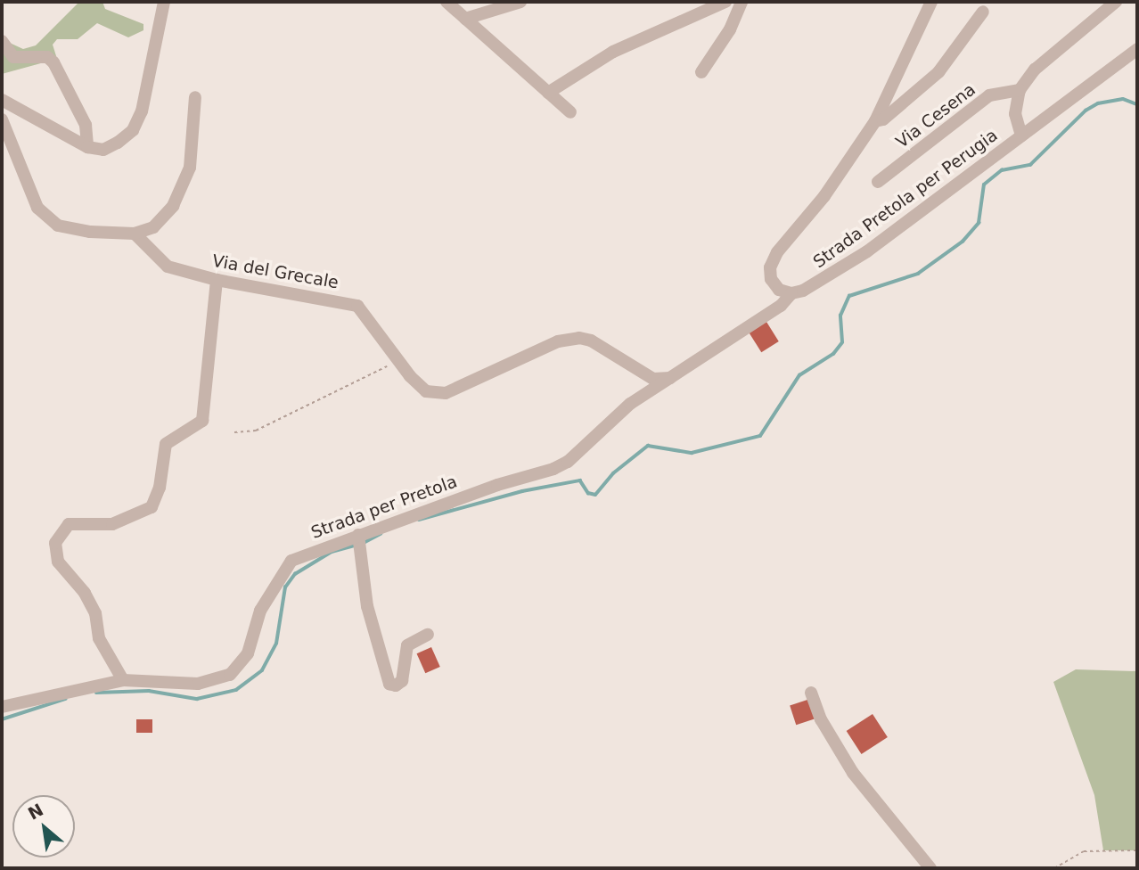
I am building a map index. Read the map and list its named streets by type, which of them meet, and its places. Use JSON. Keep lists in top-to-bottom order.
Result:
{
  "streets": {
    "street": [
      "Via Cesena",
      "Strada Pretola per Perugia",
      "Via del Grecale",
      "Strada per Pretola"
    ]
  },
  "crossings": [
    ["Strada Pretola per Perugia", "Strada per Pretola"],
    ["Via del Grecale", "Strada per Pretola"]
  ],
  "north": "top left"
}
